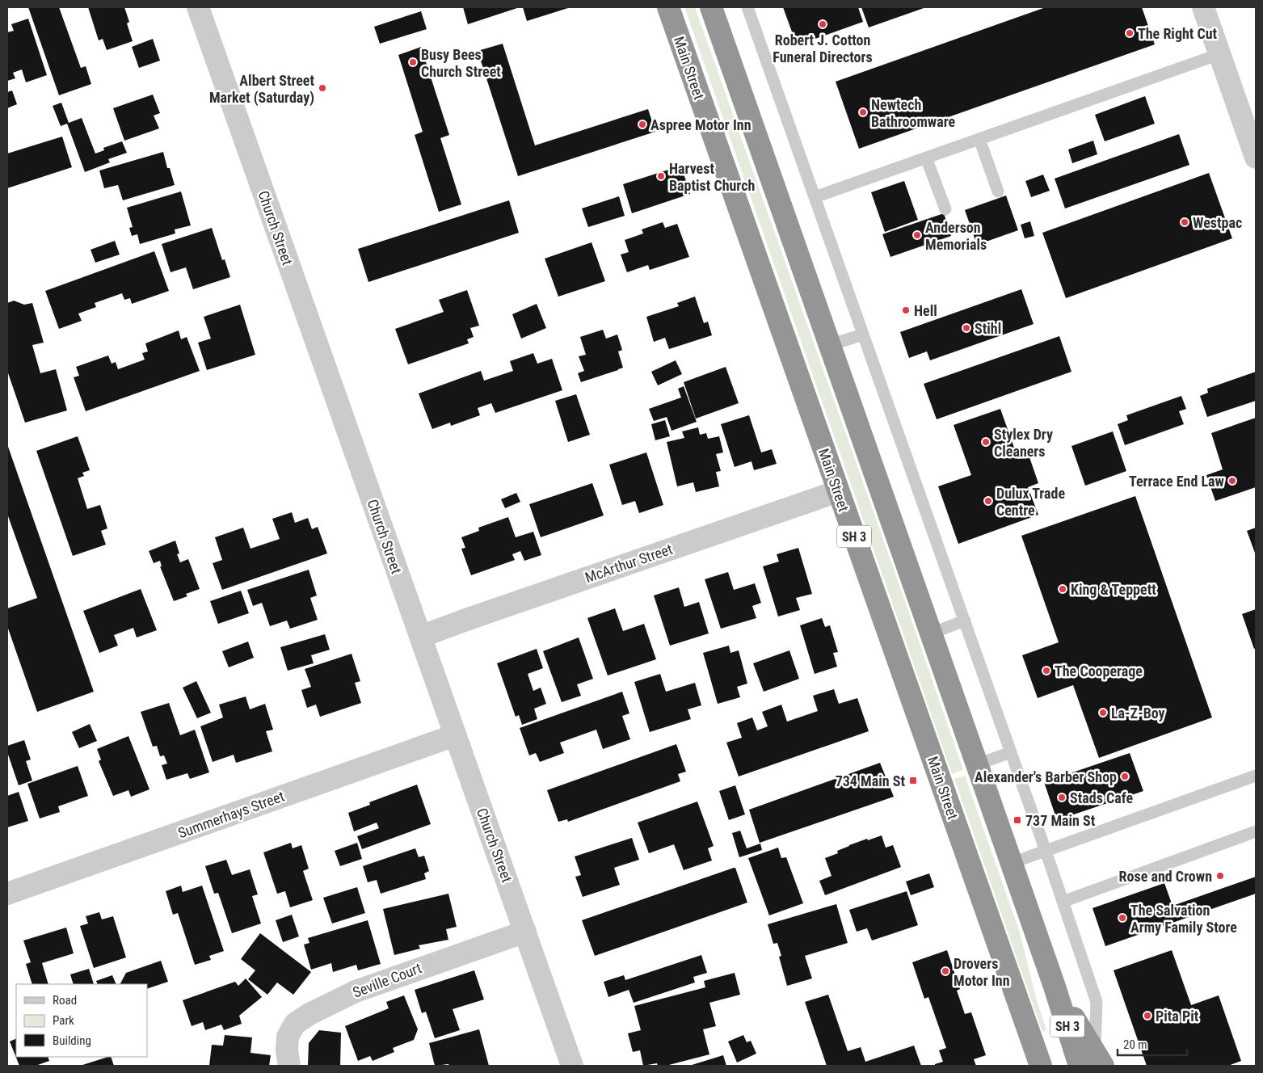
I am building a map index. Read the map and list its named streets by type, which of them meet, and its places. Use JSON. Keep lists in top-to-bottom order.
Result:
{
  "streets": {
    "highway": ["Main Street", "SH 3"],
    "street": [
      "Church Street",
      "McArthur Street",
      "Summerhays Street",
      "Seville Court"
    ]
  },
  "crossings": [
    ["Main Street", "McArthur Street"],
    ["Church Street", "McArthur Street"],
    ["Church Street", "Summerhays Street"],
    ["Church Street", "Seville Court"]
  ],
  "places": {
    "other": [
      "Robert J. Cotton Funeral Directors",
      "The Right Cut",
      "Busy Bees Church Street",
      "Albert Street Market (Saturday)",
      "Newtech Bathroomware",
      "Aspree Motor Inn",
      "Harvest Baptist Church",
      "Westpac",
      "Anderson Memorials",
      "Hell",
      "Stihl",
      "Stylex Dry Cleaners",
      "Terrace End Law",
      "Dulux Trade Centre",
      "King & Teppett",
      "The Cooperage",
      "La-Z-Boy",
      "Alexander's Barber Shop",
      "Stads Cafe",
      "Rose and Crown",
      "The Salvation Army Family Store",
      "Drovers Motor Inn",
      "Pita Pit"
    ],
    "transit": ["734 Main St", "737 Main St"]
  },
  "legend": ["Road", "Park", "Building"],
  "scale_bar": "20 m"
}
